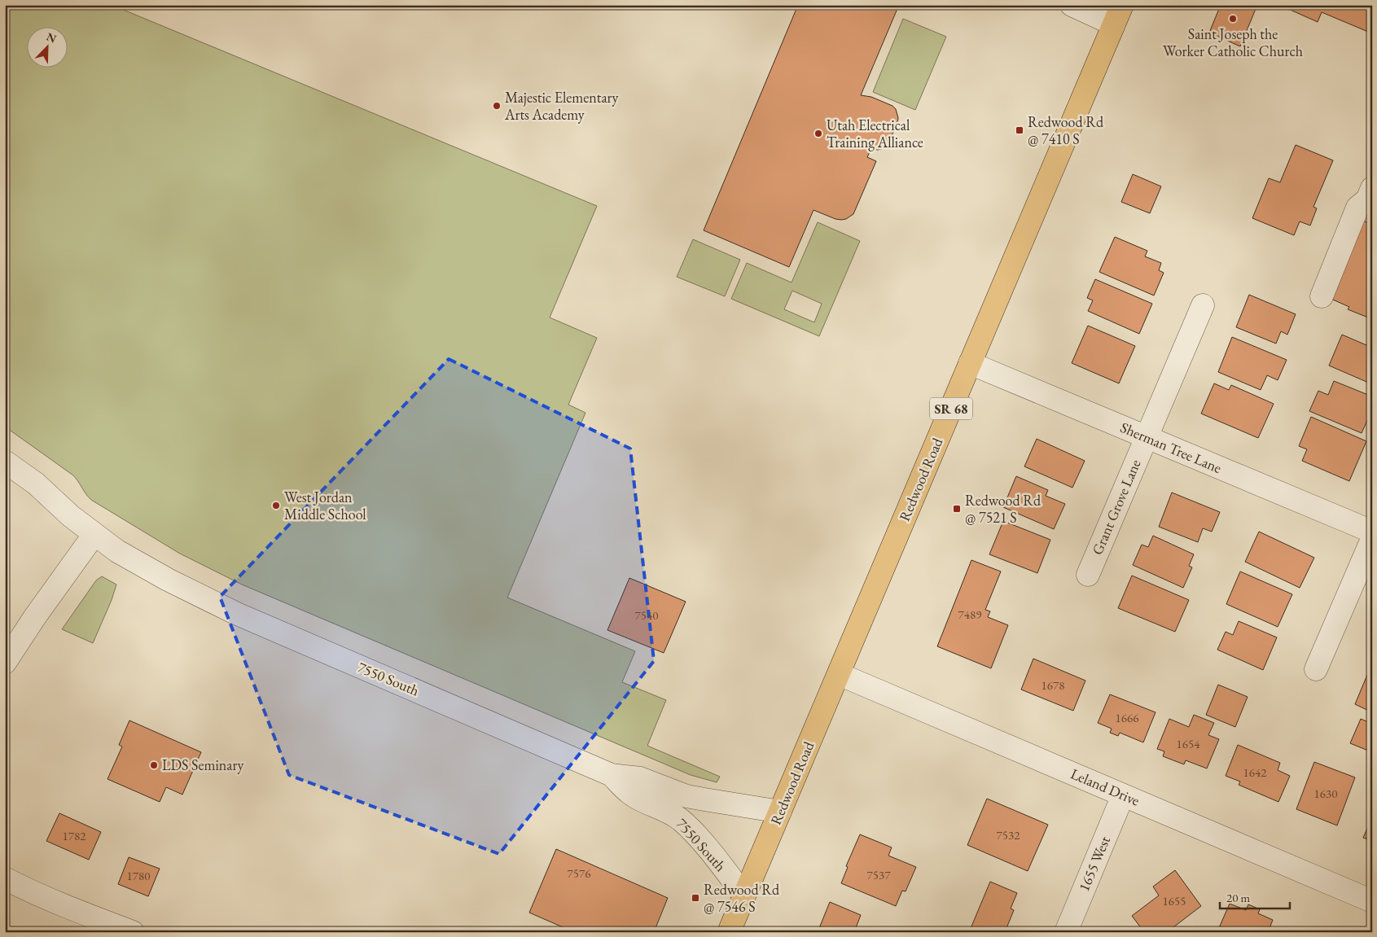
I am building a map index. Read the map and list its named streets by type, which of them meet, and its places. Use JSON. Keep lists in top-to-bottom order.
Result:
{
  "streets": {
    "main road": ["SR 68", "Redwood Road"],
    "street": [
      "Sherman Tree Lane",
      "Grant Grove Lane",
      "7550 South",
      "Leland Drive",
      "1655 West"
    ]
  },
  "crossings": [
    ["Sherman Tree Lane", "Redwood Road"],
    ["Sherman Tree Lane", "Grant Grove Lane"],
    ["Redwood Road", "7550 South"],
    ["Redwood Road", "Leland Drive"],
    ["Leland Drive", "1655 West"]
  ],
  "places": {
    "other": [
      "Saint Joseph the Worker Catholic Church",
      "Majestic Elementary Arts Academy",
      "Utah Electrical Training Alliance",
      "West Jordan Middle School",
      "LDS Seminary"
    ],
    "transit": ["Redwood Rd @ 7410 S", "Redwood Rd @ 7521 S", "Redwood Rd @ 7546 S"]
  },
  "house_numbers": [
    "7489",
    "7540",
    "1678",
    "1666",
    "1654",
    "1642",
    "1630",
    "7532",
    "1782",
    "7576",
    "7537",
    "1780",
    "1655"
  ],
  "scale_bar": "20 m",
  "north": "top right"
}
